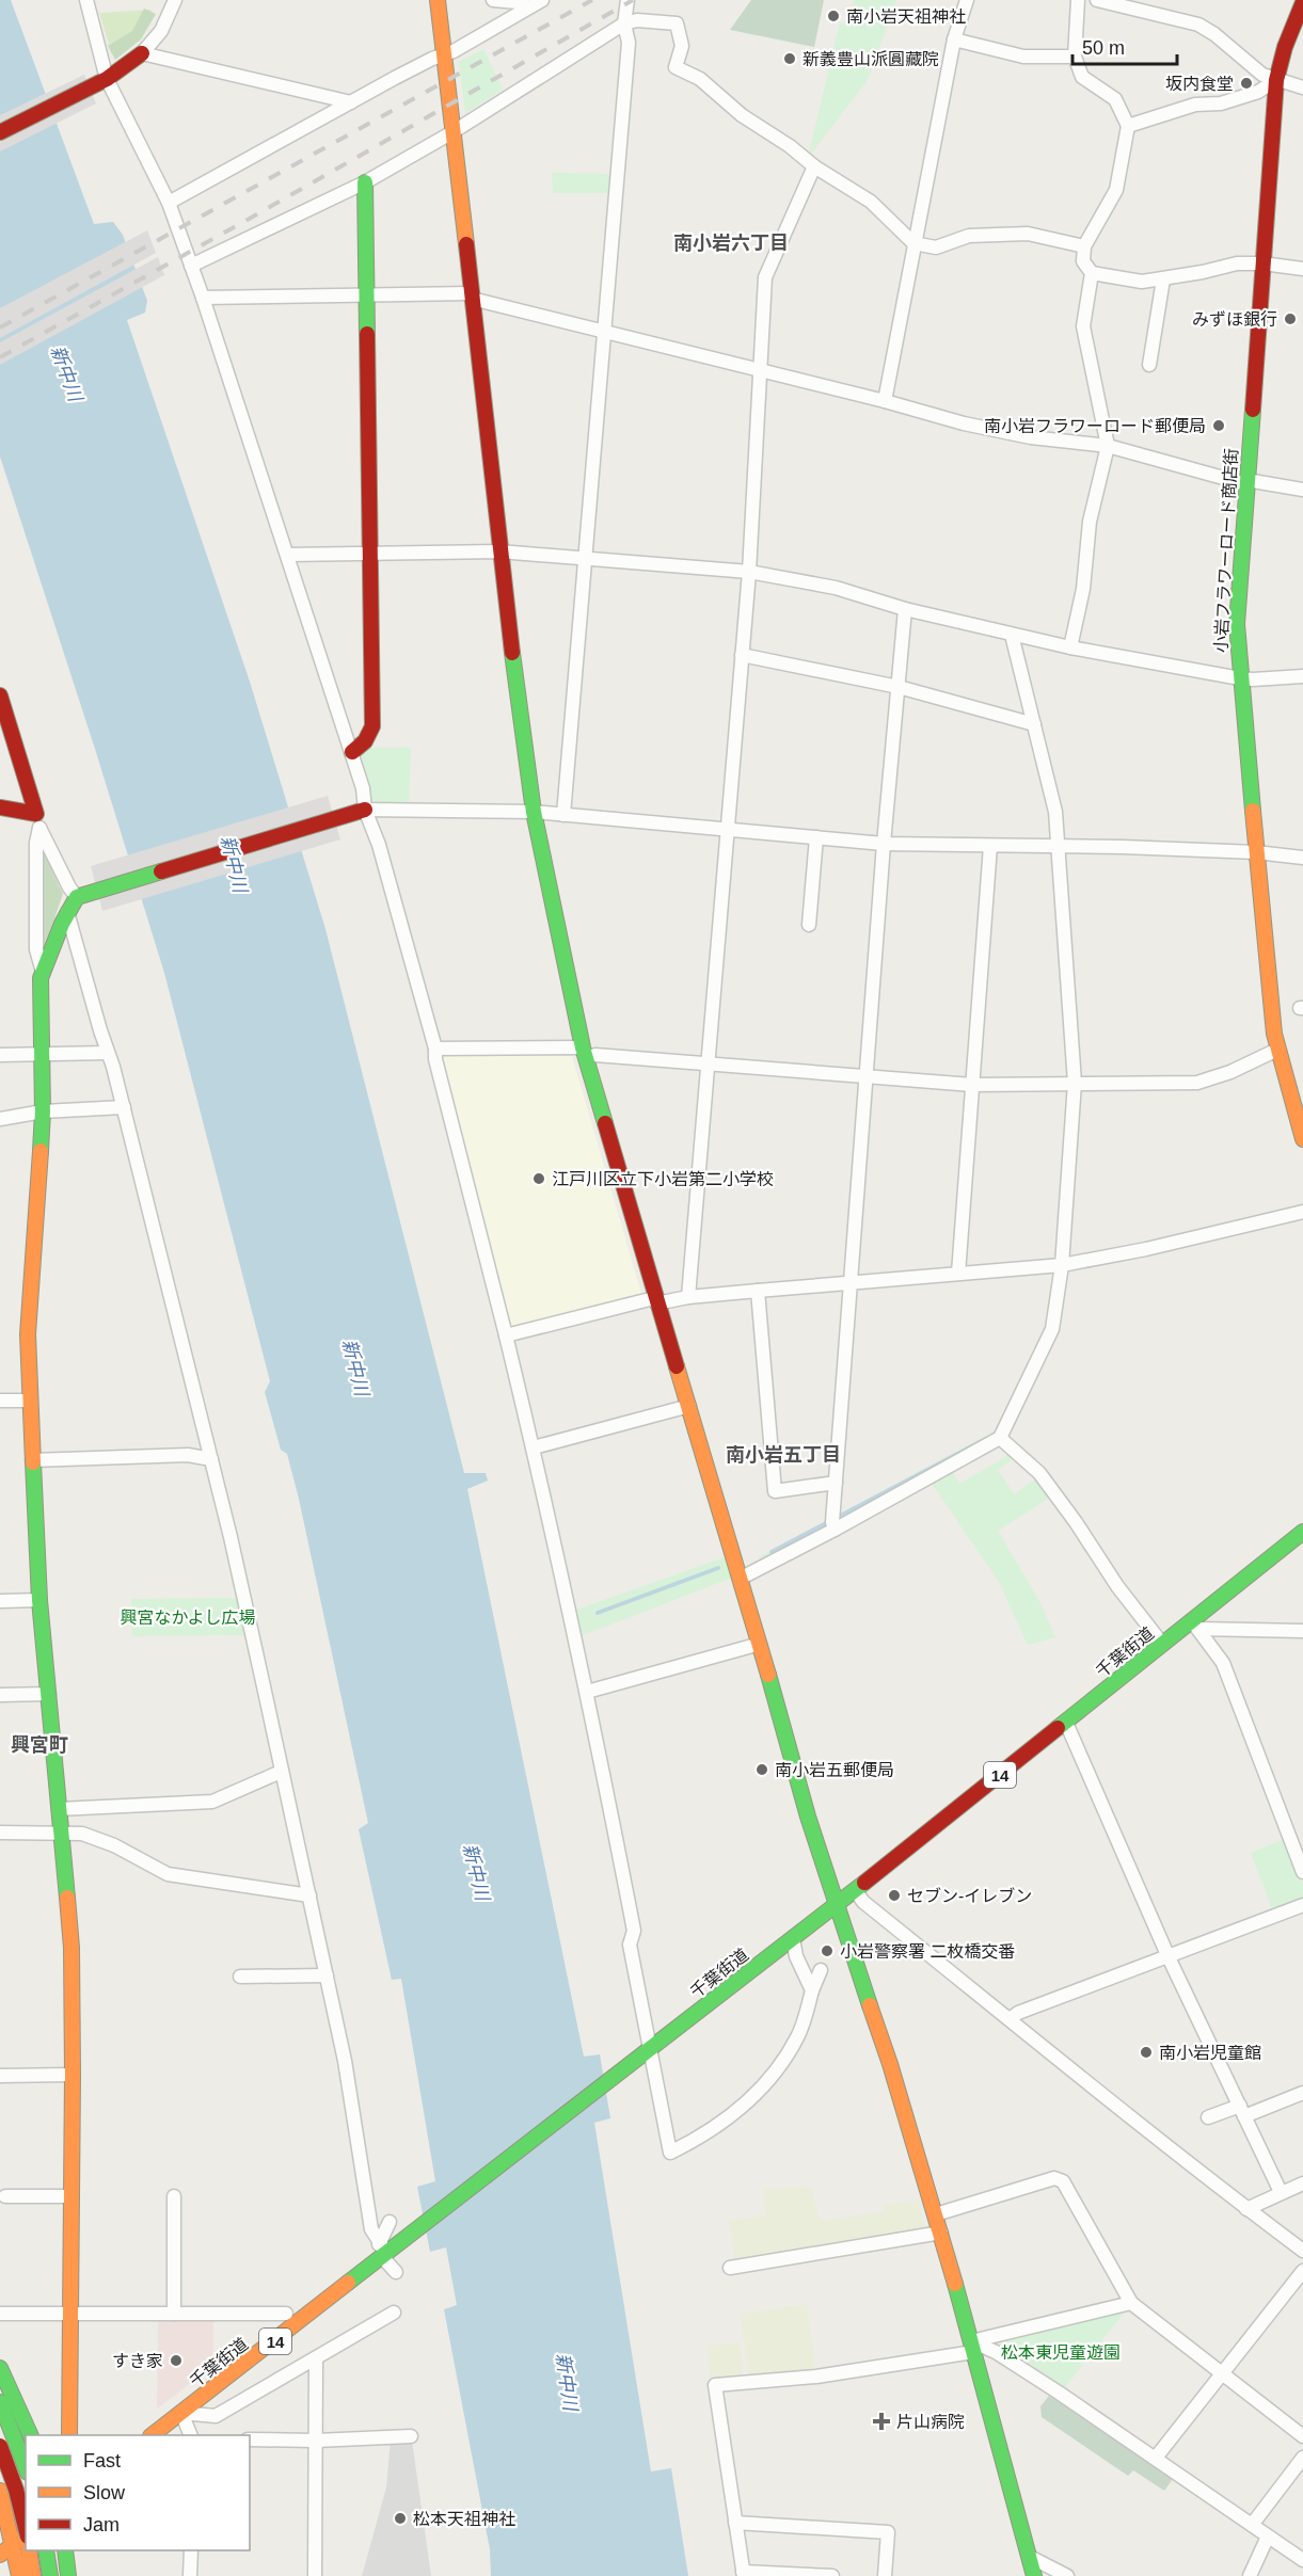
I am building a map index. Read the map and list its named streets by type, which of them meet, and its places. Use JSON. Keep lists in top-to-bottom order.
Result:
{
  "streets": {
    "main road": ["小岩フラワーロード商店街", "千葉街道", "14"]
  },
  "districts": ["南小岩六丁目", "南小岩五丁目", "興宮町"],
  "water": ["新中川"],
  "parks": ["興宮なかよし広場", "松本東児童遊園"],
  "places": {
    "other": [
      "南小岩天祖神社",
      "新義豊山派圓藏院",
      "坂内食堂",
      "みずほ銀行",
      "南小岩フラワーロード郵便局",
      "江戸川区立下小岩第二小学校",
      "南小岩五郵便局",
      "セブン-イレブン",
      "小岩警察署 二枚橋交番",
      "南小岩児童館",
      "すき家",
      "松本天祖神社"
    ],
    "health": ["片山病院"]
  },
  "legend": ["Fast", "Slow", "Jam"],
  "scale_bar": "50 m"
}
